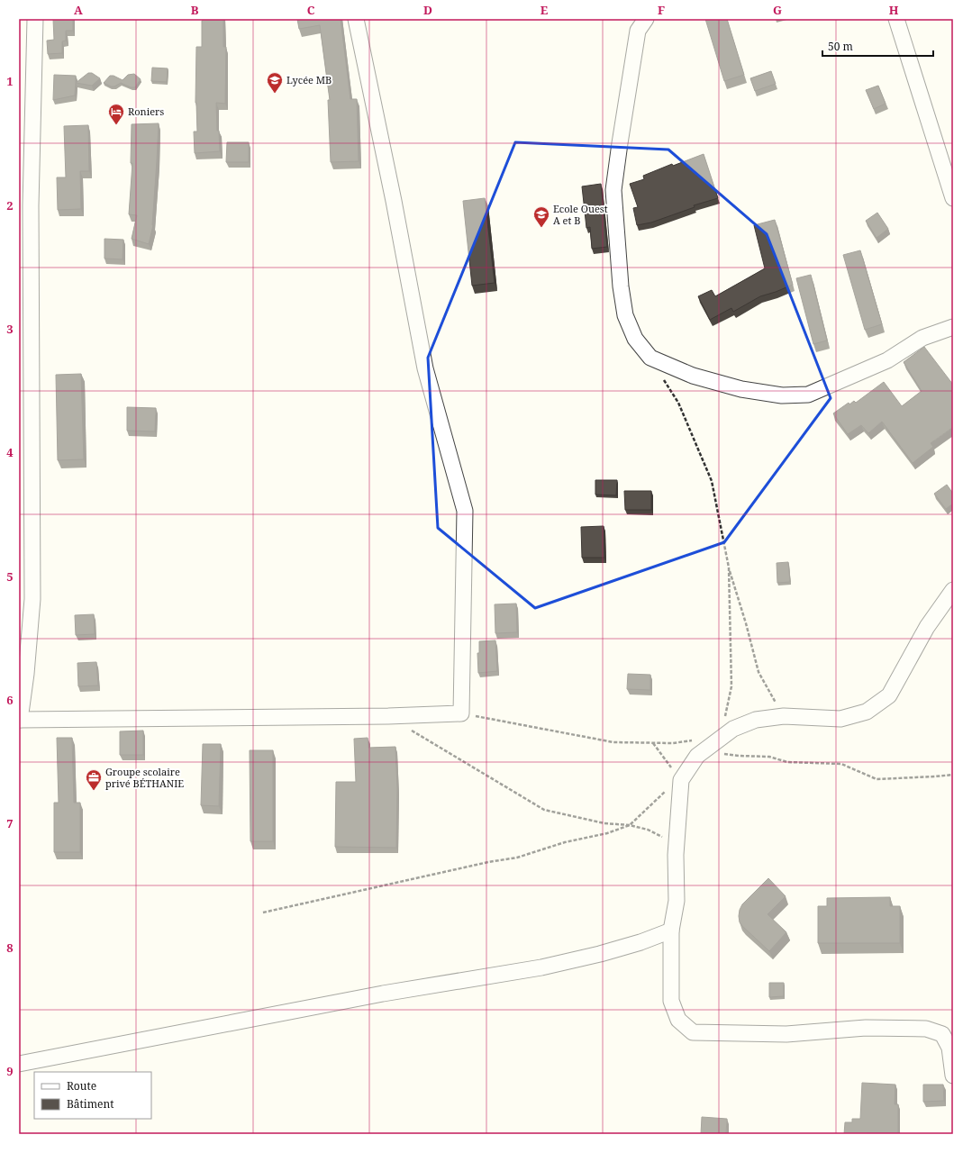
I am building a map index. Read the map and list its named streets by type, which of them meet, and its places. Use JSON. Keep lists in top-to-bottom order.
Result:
{
  "places": {
    "school or university": ["Lycée MB", "Ecole Ouest A et B"],
    "hotel": ["Roniers"],
    "office": ["Groupe scolaire privé BÉTHANIE"]
  },
  "legend": ["Route", "Bâtiment"],
  "scale_bar": "50 m",
  "grid": {
    "columns": [
      "A",
      "B",
      "C",
      "D",
      "E",
      "F",
      "G",
      "H"
    ],
    "rows": [
      "1",
      "2",
      "3",
      "4",
      "5",
      "6",
      "7",
      "8",
      "9"
    ]
  }
}
